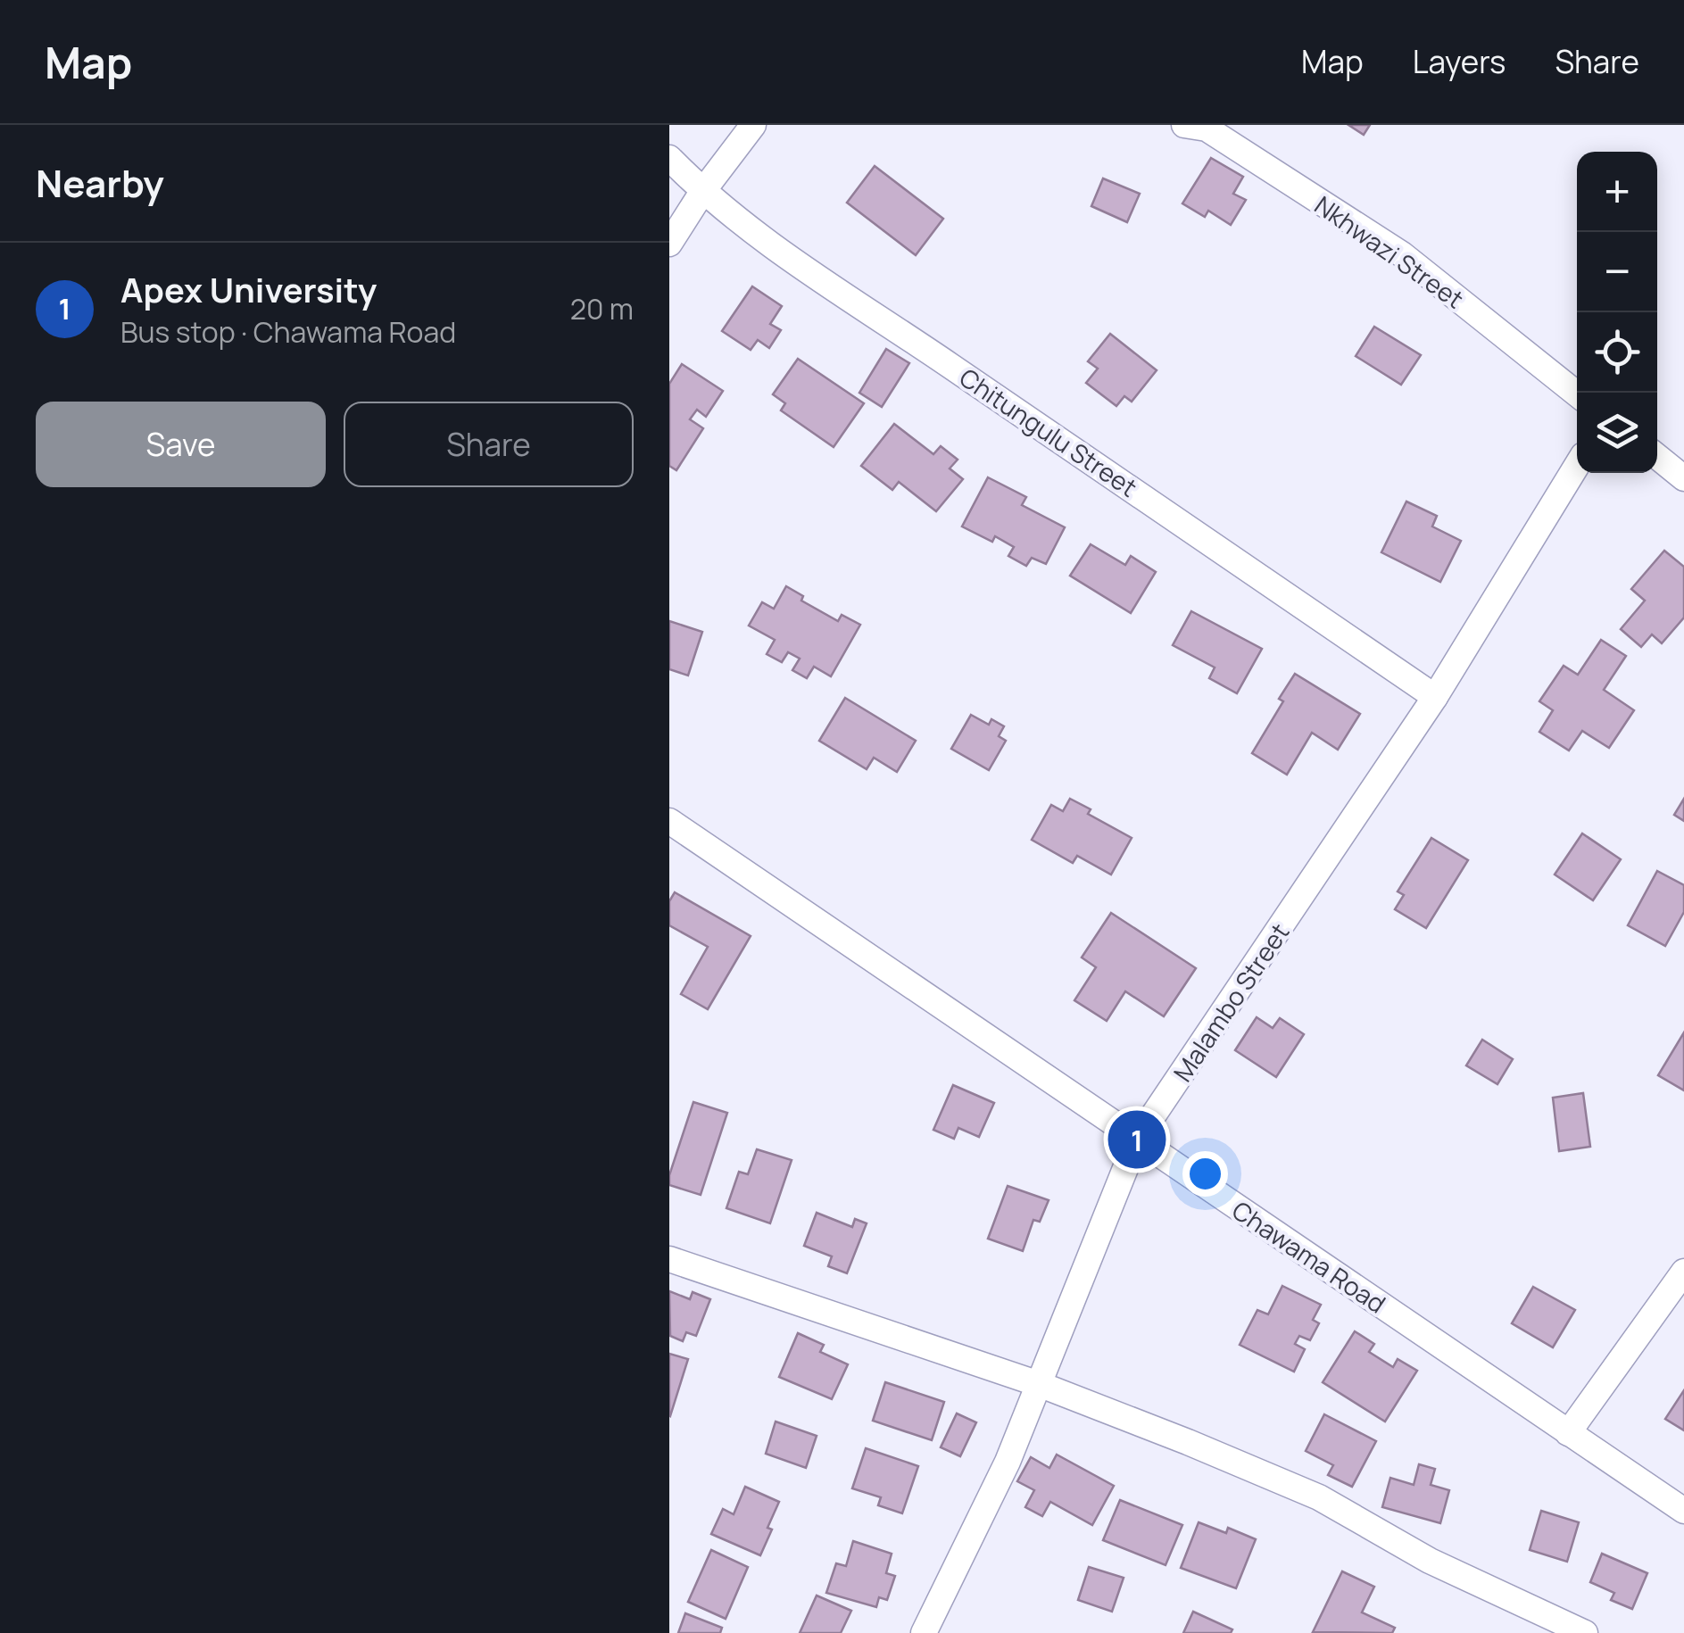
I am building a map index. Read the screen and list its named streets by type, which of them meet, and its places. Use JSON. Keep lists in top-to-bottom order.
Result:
{
  "streets": {
    "street": [
      "Nkhwazi Street",
      "Chitungulu Street",
      "Malambo Street",
      "Chawama Road"
    ]
  },
  "crossings": [
    ["Chitungulu Street", "Malambo Street"],
    ["Malambo Street", "Chawama Road"]
  ],
  "page": {
    "header": "Map",
    "nav": ["Map", "Layers", "Share"],
    "heading": "Nearby",
    "map_buttons": ["+", "−"],
    "list": [
      {
        "mark": "1",
        "name": "Apex University",
        "note": "Bus stop · Chawama Road",
        "value": "20 m"
      }
    ],
    "buttons": ["Save", "Share"],
    "pins": "1"
  }
}
